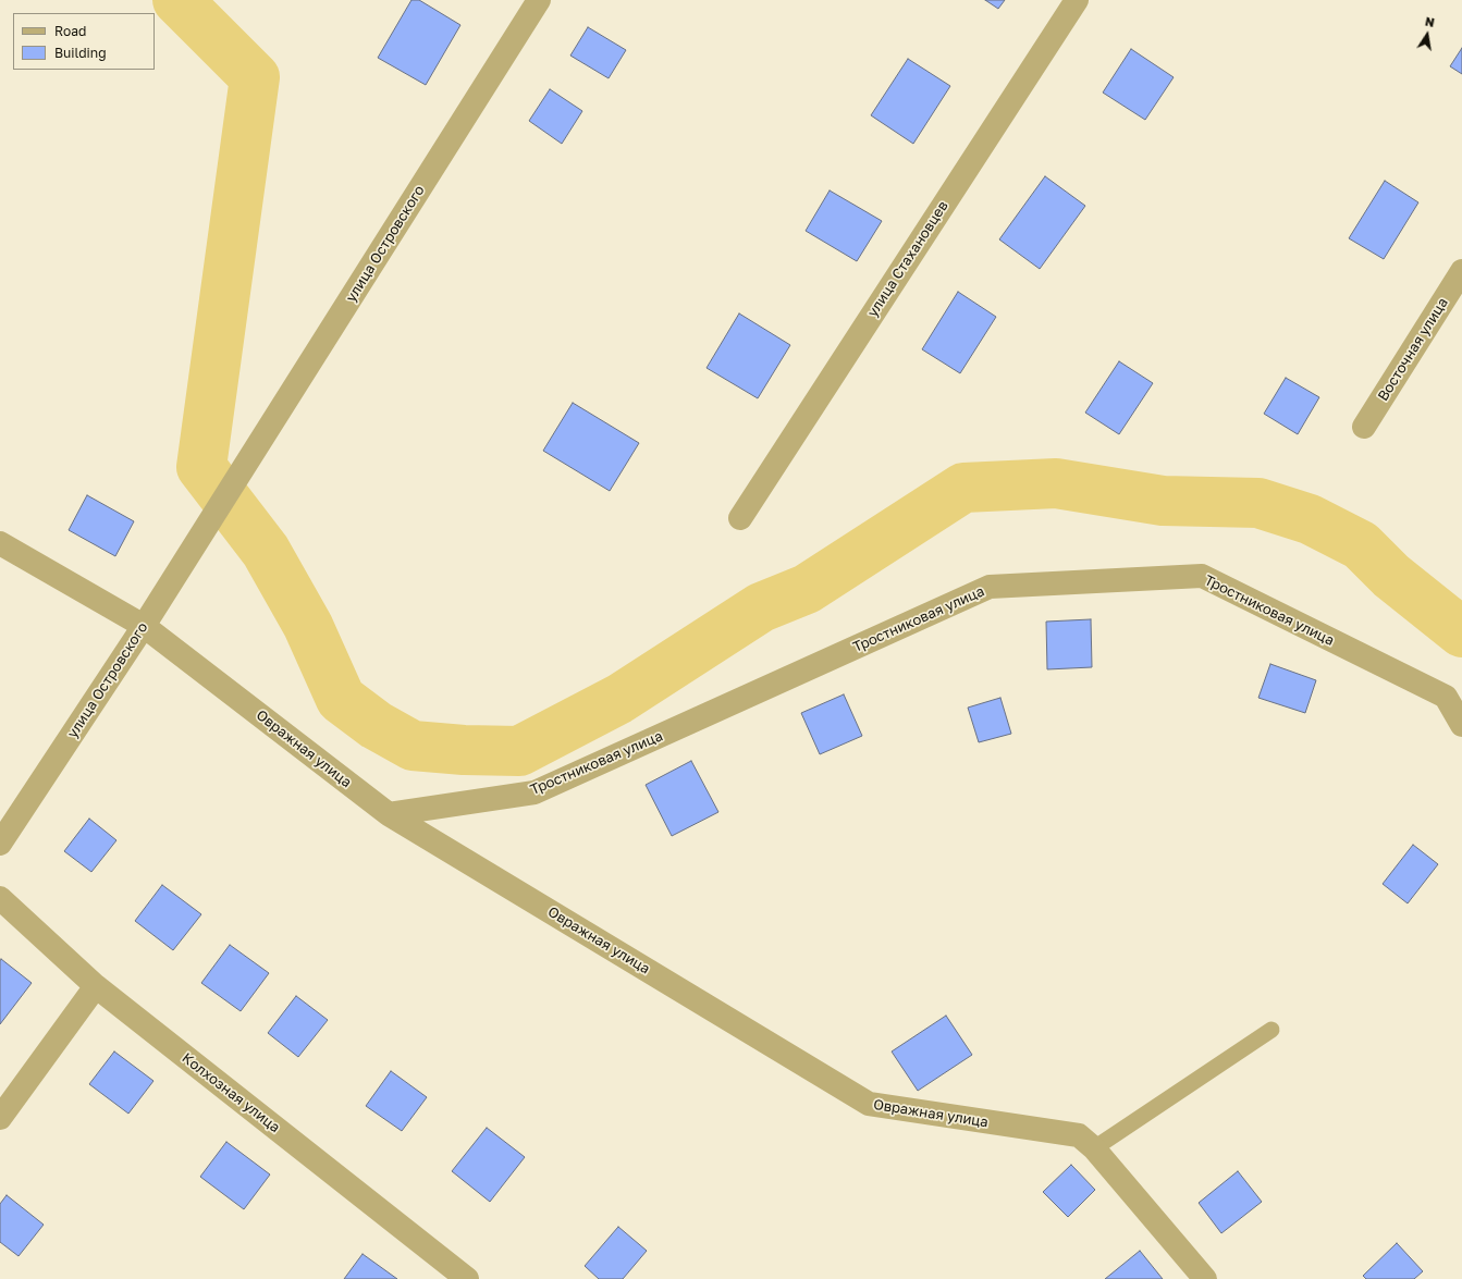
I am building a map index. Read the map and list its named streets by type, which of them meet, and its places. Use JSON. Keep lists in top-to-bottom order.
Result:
{
  "streets": {
    "street": [
      "улица Островского",
      "улица Стахановцев",
      "Восточная улица",
      "Тростниковая улица",
      "Овражная улица",
      "Колхозная улица"
    ]
  },
  "crossings": [
    ["улица Островского", "Овражная улица"],
    ["Тростниковая улица", "Овражная улица"]
  ],
  "legend": ["Road", "Building"],
  "north": "top"
}
